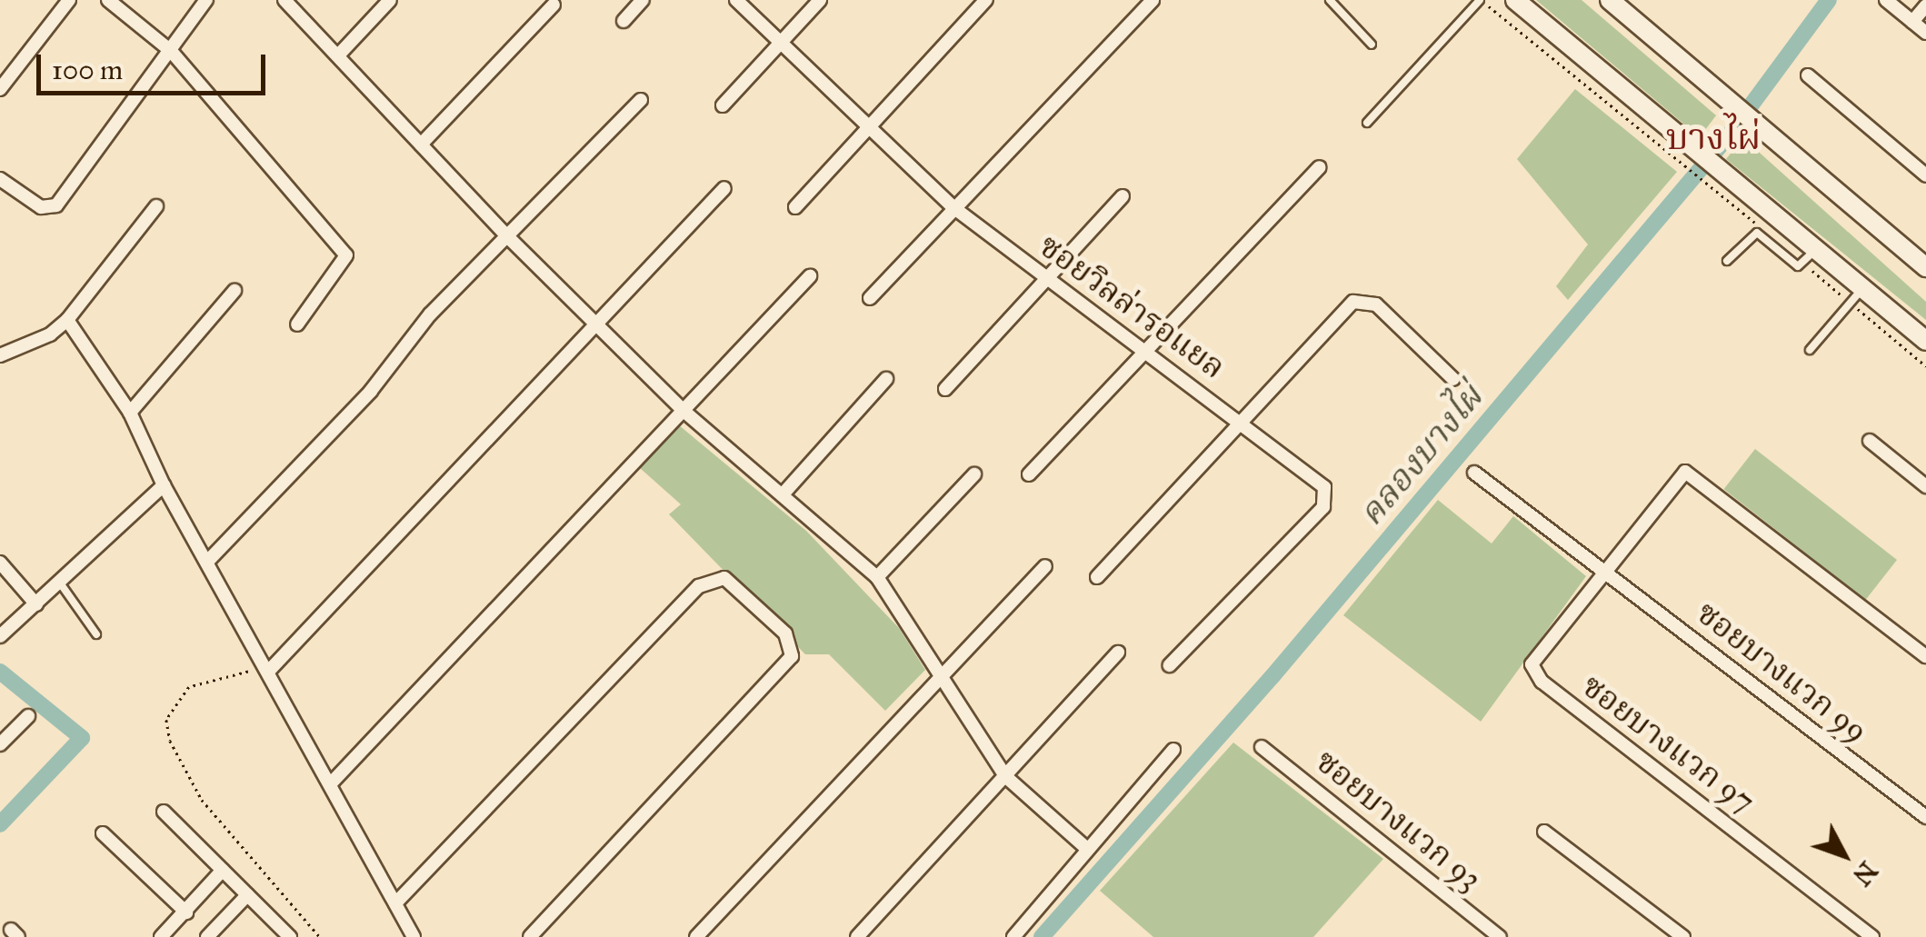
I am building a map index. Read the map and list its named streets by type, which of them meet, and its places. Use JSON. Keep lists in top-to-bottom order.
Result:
{
  "streets": {
    "street": [
      "ซอยวิลล่ารอแยล",
      "ซอยบางแวก 99",
      "ซอยบางแวก 97",
      "ซอยบางแวก 93"
    ]
  },
  "crossings": [
    ["ซอยบางแวก 99", "ซอยบางแวก 97"]
  ],
  "districts": ["บางไผ่"],
  "water": ["คลองบางไผ่"],
  "scale_bar": "100 m",
  "north": "bottom right"
}
